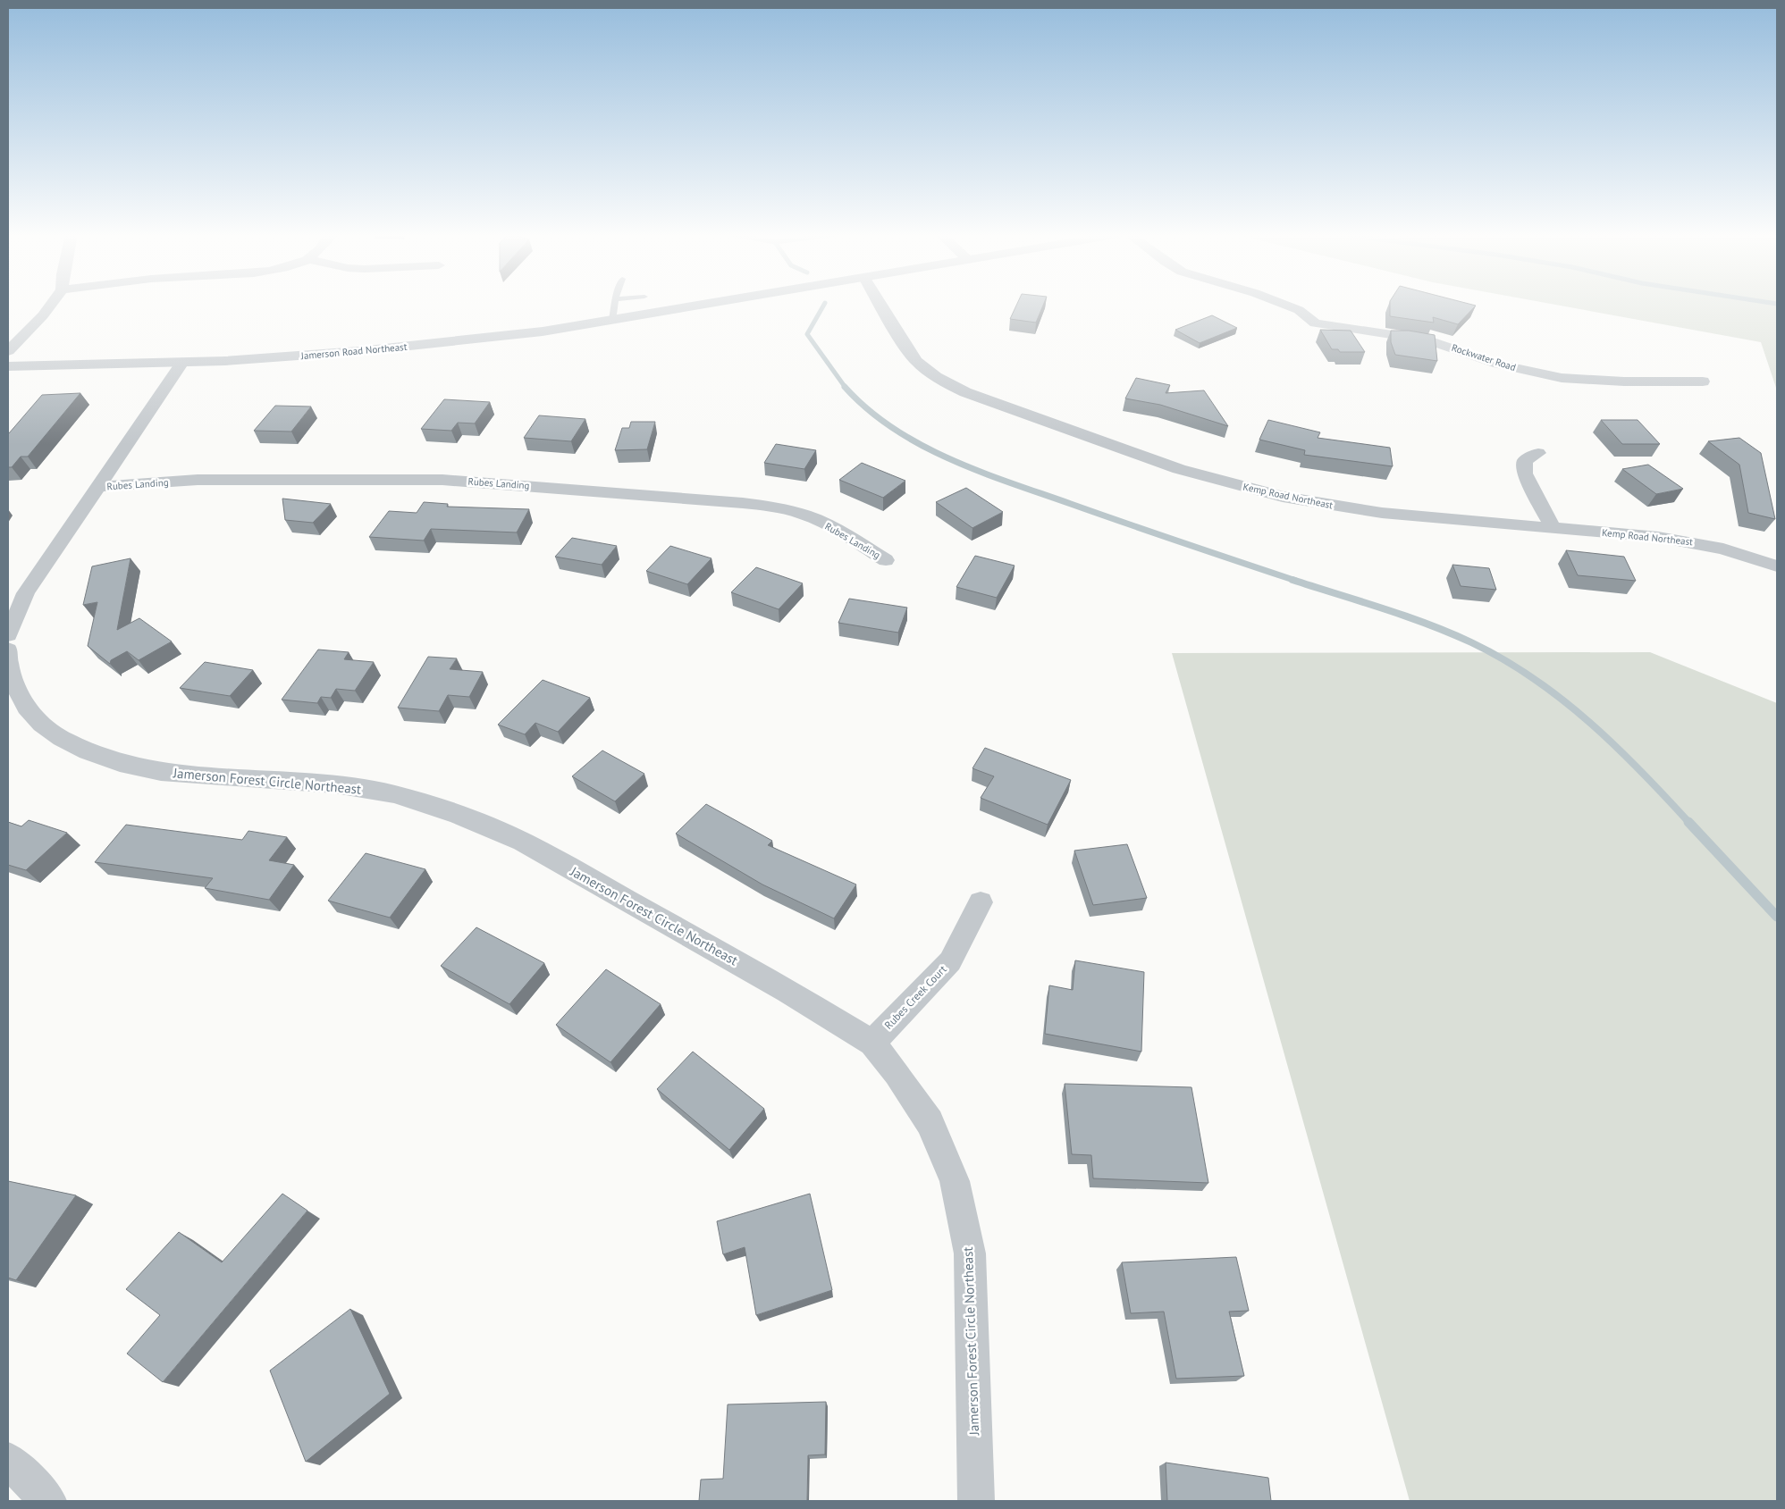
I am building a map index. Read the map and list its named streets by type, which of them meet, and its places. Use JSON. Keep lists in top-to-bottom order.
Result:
{
  "streets": {
    "street": [
      "Jamerson Road Northeast",
      "Rockwater Road",
      "Rubes Landing",
      "Kemp Road Northeast",
      "Jamerson Forest Circle Northeast",
      "Rubes Creek Court"
    ]
  },
  "crossings": [
    ["Jamerson Forest Circle Northeast", "Rubes Creek Court"]
  ]
}
